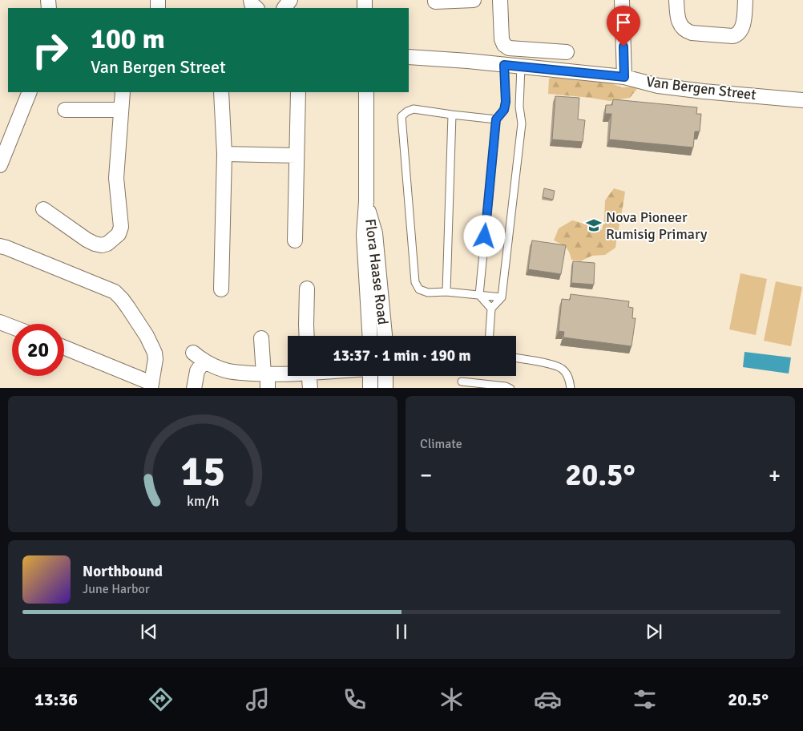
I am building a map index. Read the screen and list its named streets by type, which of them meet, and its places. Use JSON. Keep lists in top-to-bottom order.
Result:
{
  "streets": {
    "street": ["Van Bergen Street", "Flora Haase Road"]
  },
  "places": {
    "school or university": ["Nova Pioneer Rumisig Primary"]
  },
  "page": {
    "turn": ["100 m", "Van Bergen Street"],
    "limit": "20",
    "trip": "13:37 · 1 min · 190 m",
    "tile": "Climate",
    "heat": ["−", "20.5°", "+"],
    "song": ["Northbound", "June Harbor"],
    "tabs": ["13:36", "20.5°"],
    "gauge": ["15", "km/h"]
  }
}
